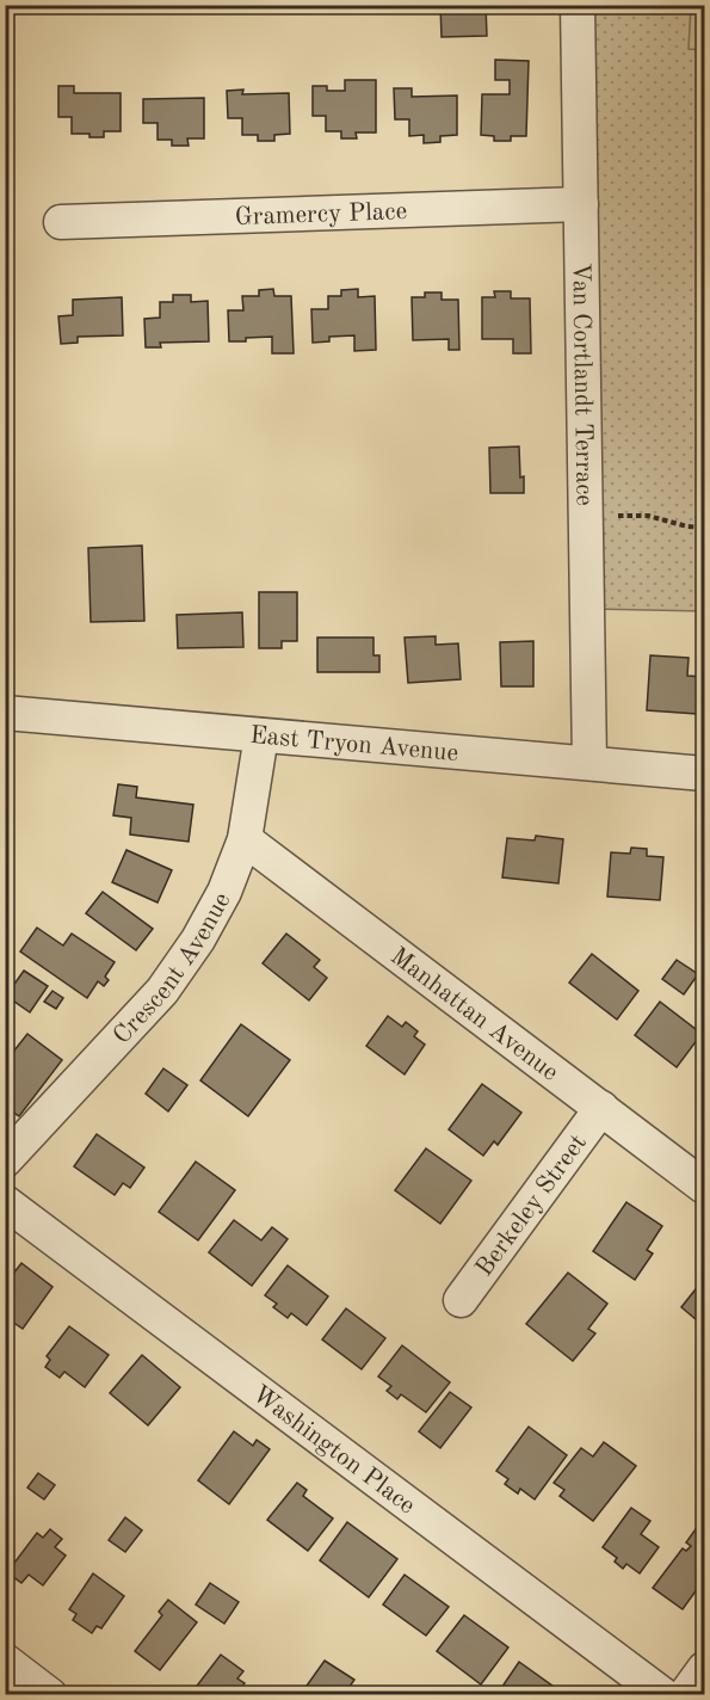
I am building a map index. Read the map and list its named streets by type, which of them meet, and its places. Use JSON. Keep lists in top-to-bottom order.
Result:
{
  "streets": {
    "street": [
      "Gramercy Place",
      "Van Cortlandt Terrace",
      "East Tryon Avenue",
      "Crescent Avenue",
      "Manhattan Avenue",
      "Berkeley Street",
      "Washington Place"
    ]
  },
  "crossings": [
    ["Gramercy Place", "Van Cortlandt Terrace"],
    ["Van Cortlandt Terrace", "East Tryon Avenue"],
    ["East Tryon Avenue", "Crescent Avenue"],
    ["Crescent Avenue", "Manhattan Avenue"],
    ["Manhattan Avenue", "Berkeley Street"]
  ]
}
